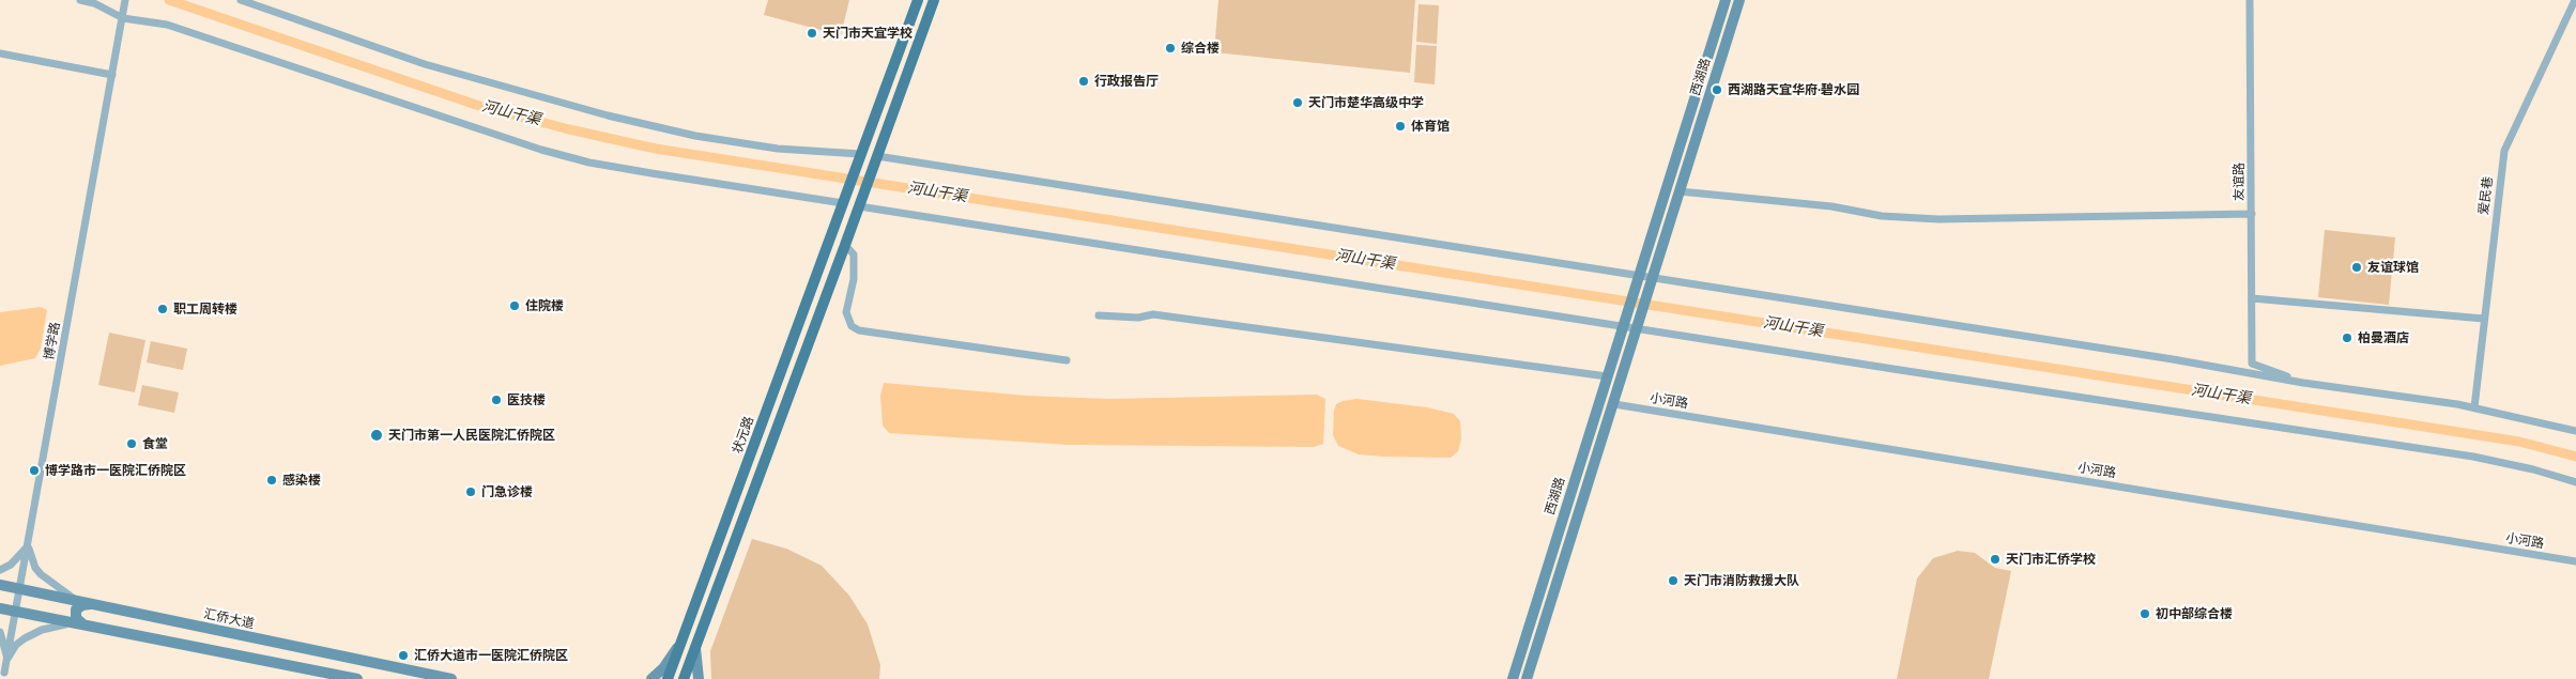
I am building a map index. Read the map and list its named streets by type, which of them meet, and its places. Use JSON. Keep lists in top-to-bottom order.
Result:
{
  "streets": {
    "main road": ["西湖路", "状元路", "汇侨大道"],
    "street": [
      "友谊路",
      "爱民巷",
      "博学路",
      "小河路"
    ]
  },
  "crossings": [
    ["西湖路", "小河路"],
    ["博学路", "汇侨大道"]
  ],
  "water": ["河山干渠"],
  "places": [
    "天门市天宜学校",
    "综合楼",
    "行政报告厅",
    "西湖路天宜华府·碧水园",
    "天门市楚华高级中学",
    "体育馆",
    "友谊球馆",
    "住院楼",
    "职工周转楼",
    "柏曼酒店",
    "医技楼",
    "天门市第一人民医院汇侨院区",
    "食堂",
    "博学路市一医院汇侨院区",
    "感染楼",
    "门急诊楼",
    "天门市汇侨学校",
    "天门市消防救援大队",
    "初中部综合楼",
    "汇侨大道市一医院汇侨院区"
  ]
}
